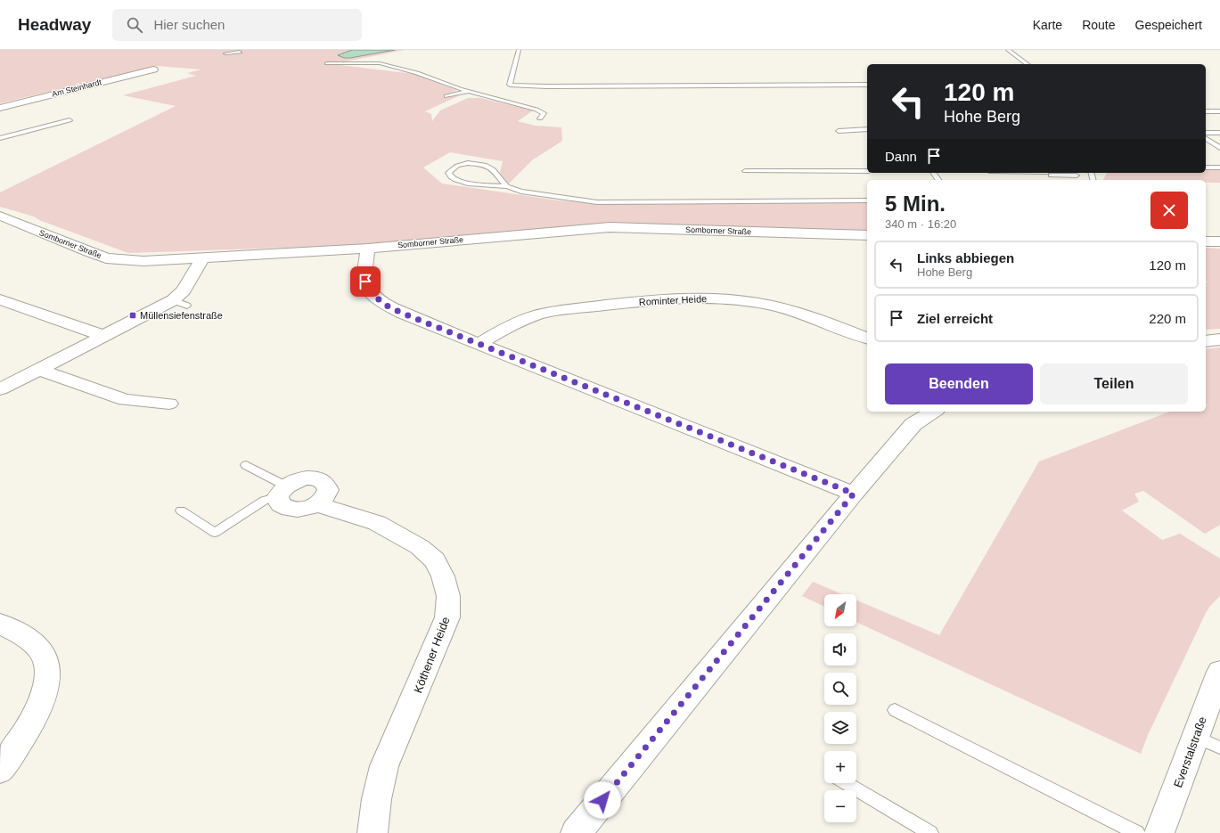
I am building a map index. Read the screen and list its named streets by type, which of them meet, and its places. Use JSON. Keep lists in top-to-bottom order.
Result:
{
  "streets": {
    "street": [
      "Am Steinhardt",
      "Somborner Straße",
      "Rominter Heide",
      "Köthener Heide",
      "Everstalstraße"
    ]
  },
  "places": {
    "transit": ["Müllensiefenstraße"]
  },
  "north": "bottom left",
  "page": {
    "header": "Headway",
    "search": "Hier suchen",
    "nav": ["Karte", "Route", "Gespeichert"],
    "turn": ["120 m", "Hohe Berg"],
    "then": "Dann",
    "heading": ["5 Min.", "340 m · 16:20"],
    "list": [
      {
        "name": "Links abbiegen",
        "note": "Hohe Berg",
        "value": "120 m"
      },
      {
        "name": "Ziel erreicht",
        "value": "220 m"
      }
    ],
    "buttons": ["Beenden", "Teilen"],
    "map_buttons": ["+", "−"]
  }
}
